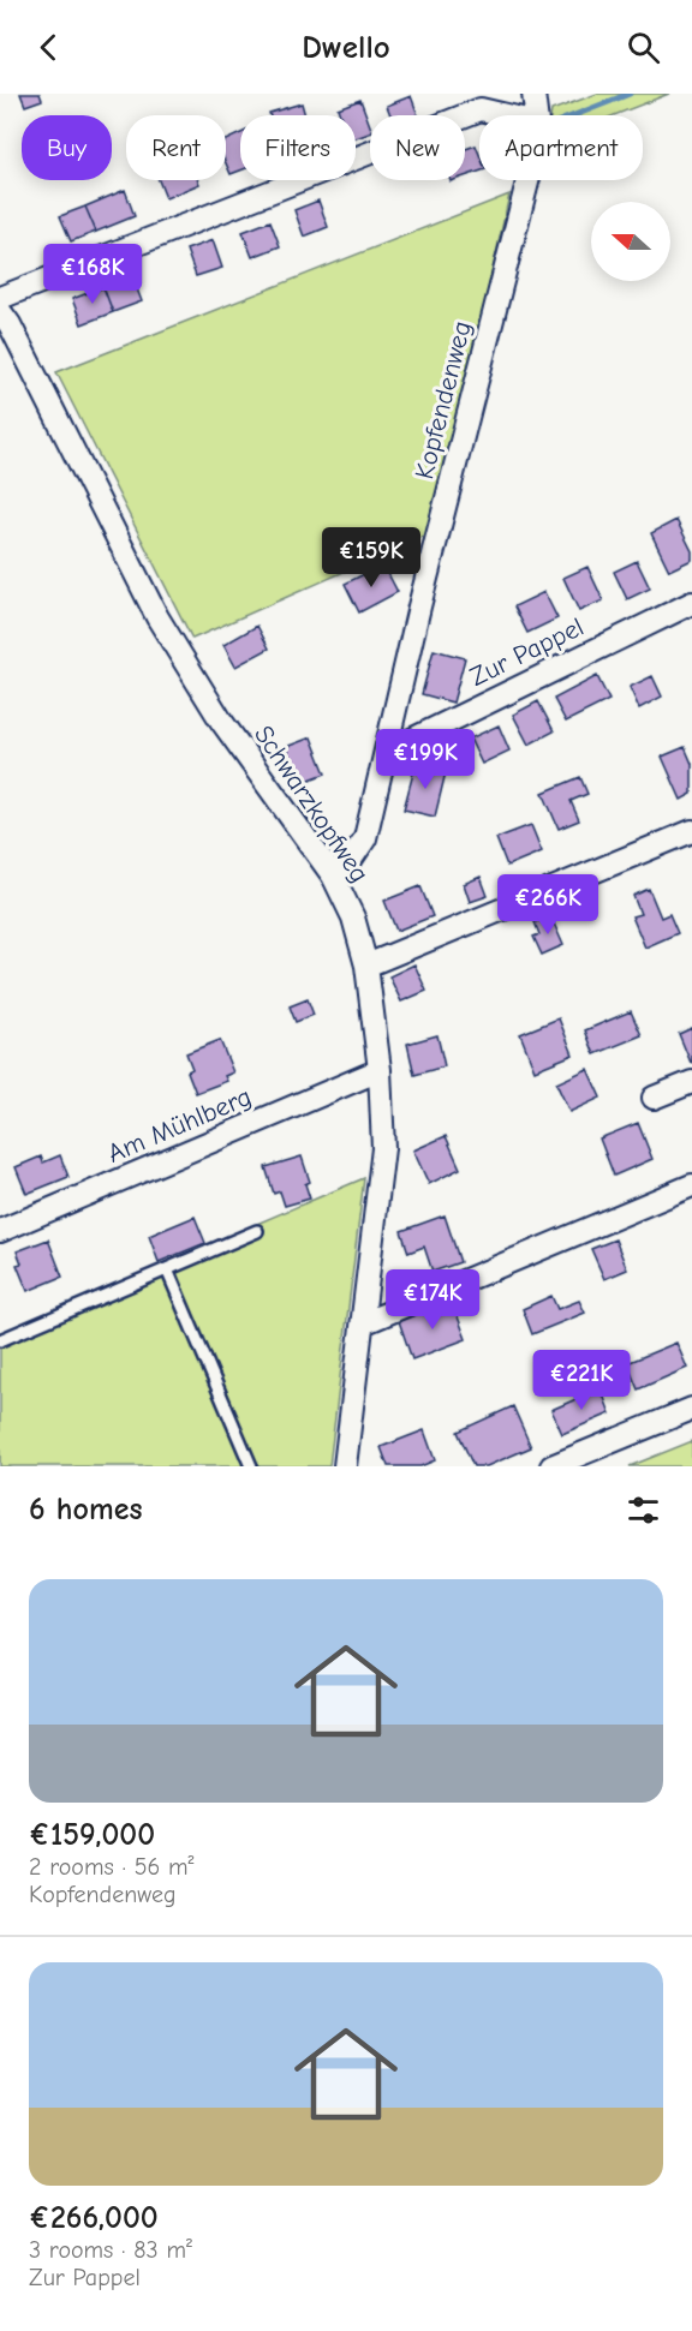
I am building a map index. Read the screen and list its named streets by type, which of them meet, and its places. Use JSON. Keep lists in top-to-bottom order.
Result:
{
  "streets": {
    "street": [
      "Kopfendenweg",
      "Zur Pappel",
      "Schwarzkopfweg",
      "Am Mühlberg"
    ]
  },
  "crossings": [
    ["Kopfendenweg", "Zur Pappel"],
    ["Kopfendenweg", "Schwarzkopfweg"],
    ["Schwarzkopfweg", "Am Mühlberg"]
  ],
  "north": "left",
  "page": {
    "header": "Dwello",
    "chip": [
      "Buy",
      "Rent",
      "Filters",
      "New",
      "Apartment"
    ],
    "price": [
      "€168K",
      "€159K",
      "€199K",
      "€266K",
      "€174K",
      "€221K"
    ],
    "heading": "6 homes",
    "list": [
      {
        "name": "€159,000",
        "note": "2 rooms · 56 m² · Kopfendenweg"
      },
      {
        "name": "€266,000",
        "note": "3 rooms · 83 m² · Zur Pappel"
      }
    ]
  }
}
